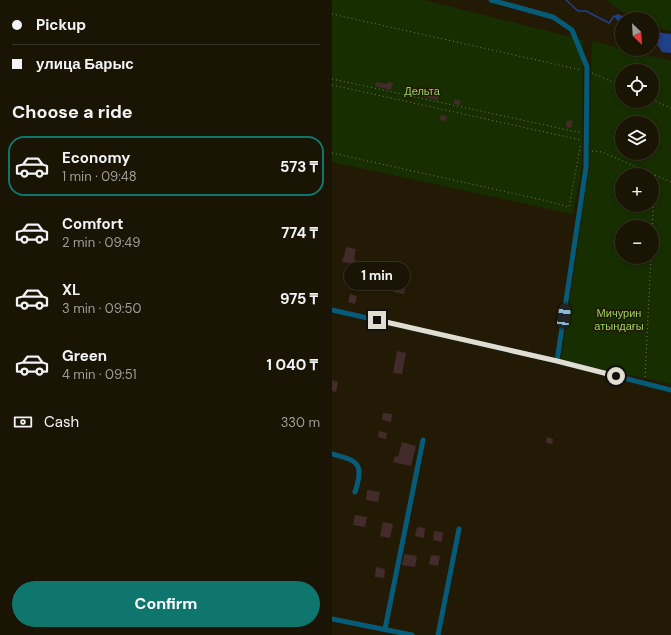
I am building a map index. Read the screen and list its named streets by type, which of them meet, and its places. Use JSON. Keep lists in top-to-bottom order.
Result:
{
  "parks": ["Дельта", "Мичурин атындағы"],
  "north": "bottom right",
  "page": {
    "banner": ["Pickup", "улица Барыс"],
    "map_buttons": ["+", "−"],
    "heading": "Choose a ride",
    "list": [
      {
        "name": "Economy",
        "note": "1 min · 09:48",
        "value": "573 ₸"
      },
      {
        "name": "Comfort",
        "note": "2 min · 09:49",
        "value": "774 ₸"
      },
      {
        "name": "XL",
        "note": "3 min · 09:50",
        "value": "975 ₸"
      },
      {
        "name": "Green",
        "note": "4 min · 09:51",
        "value": "1 040 ₸"
      }
    ],
    "bubble": "1 min",
    "pay": ["Cash", "330 m"],
    "buttons": "Confirm"
  }
}
